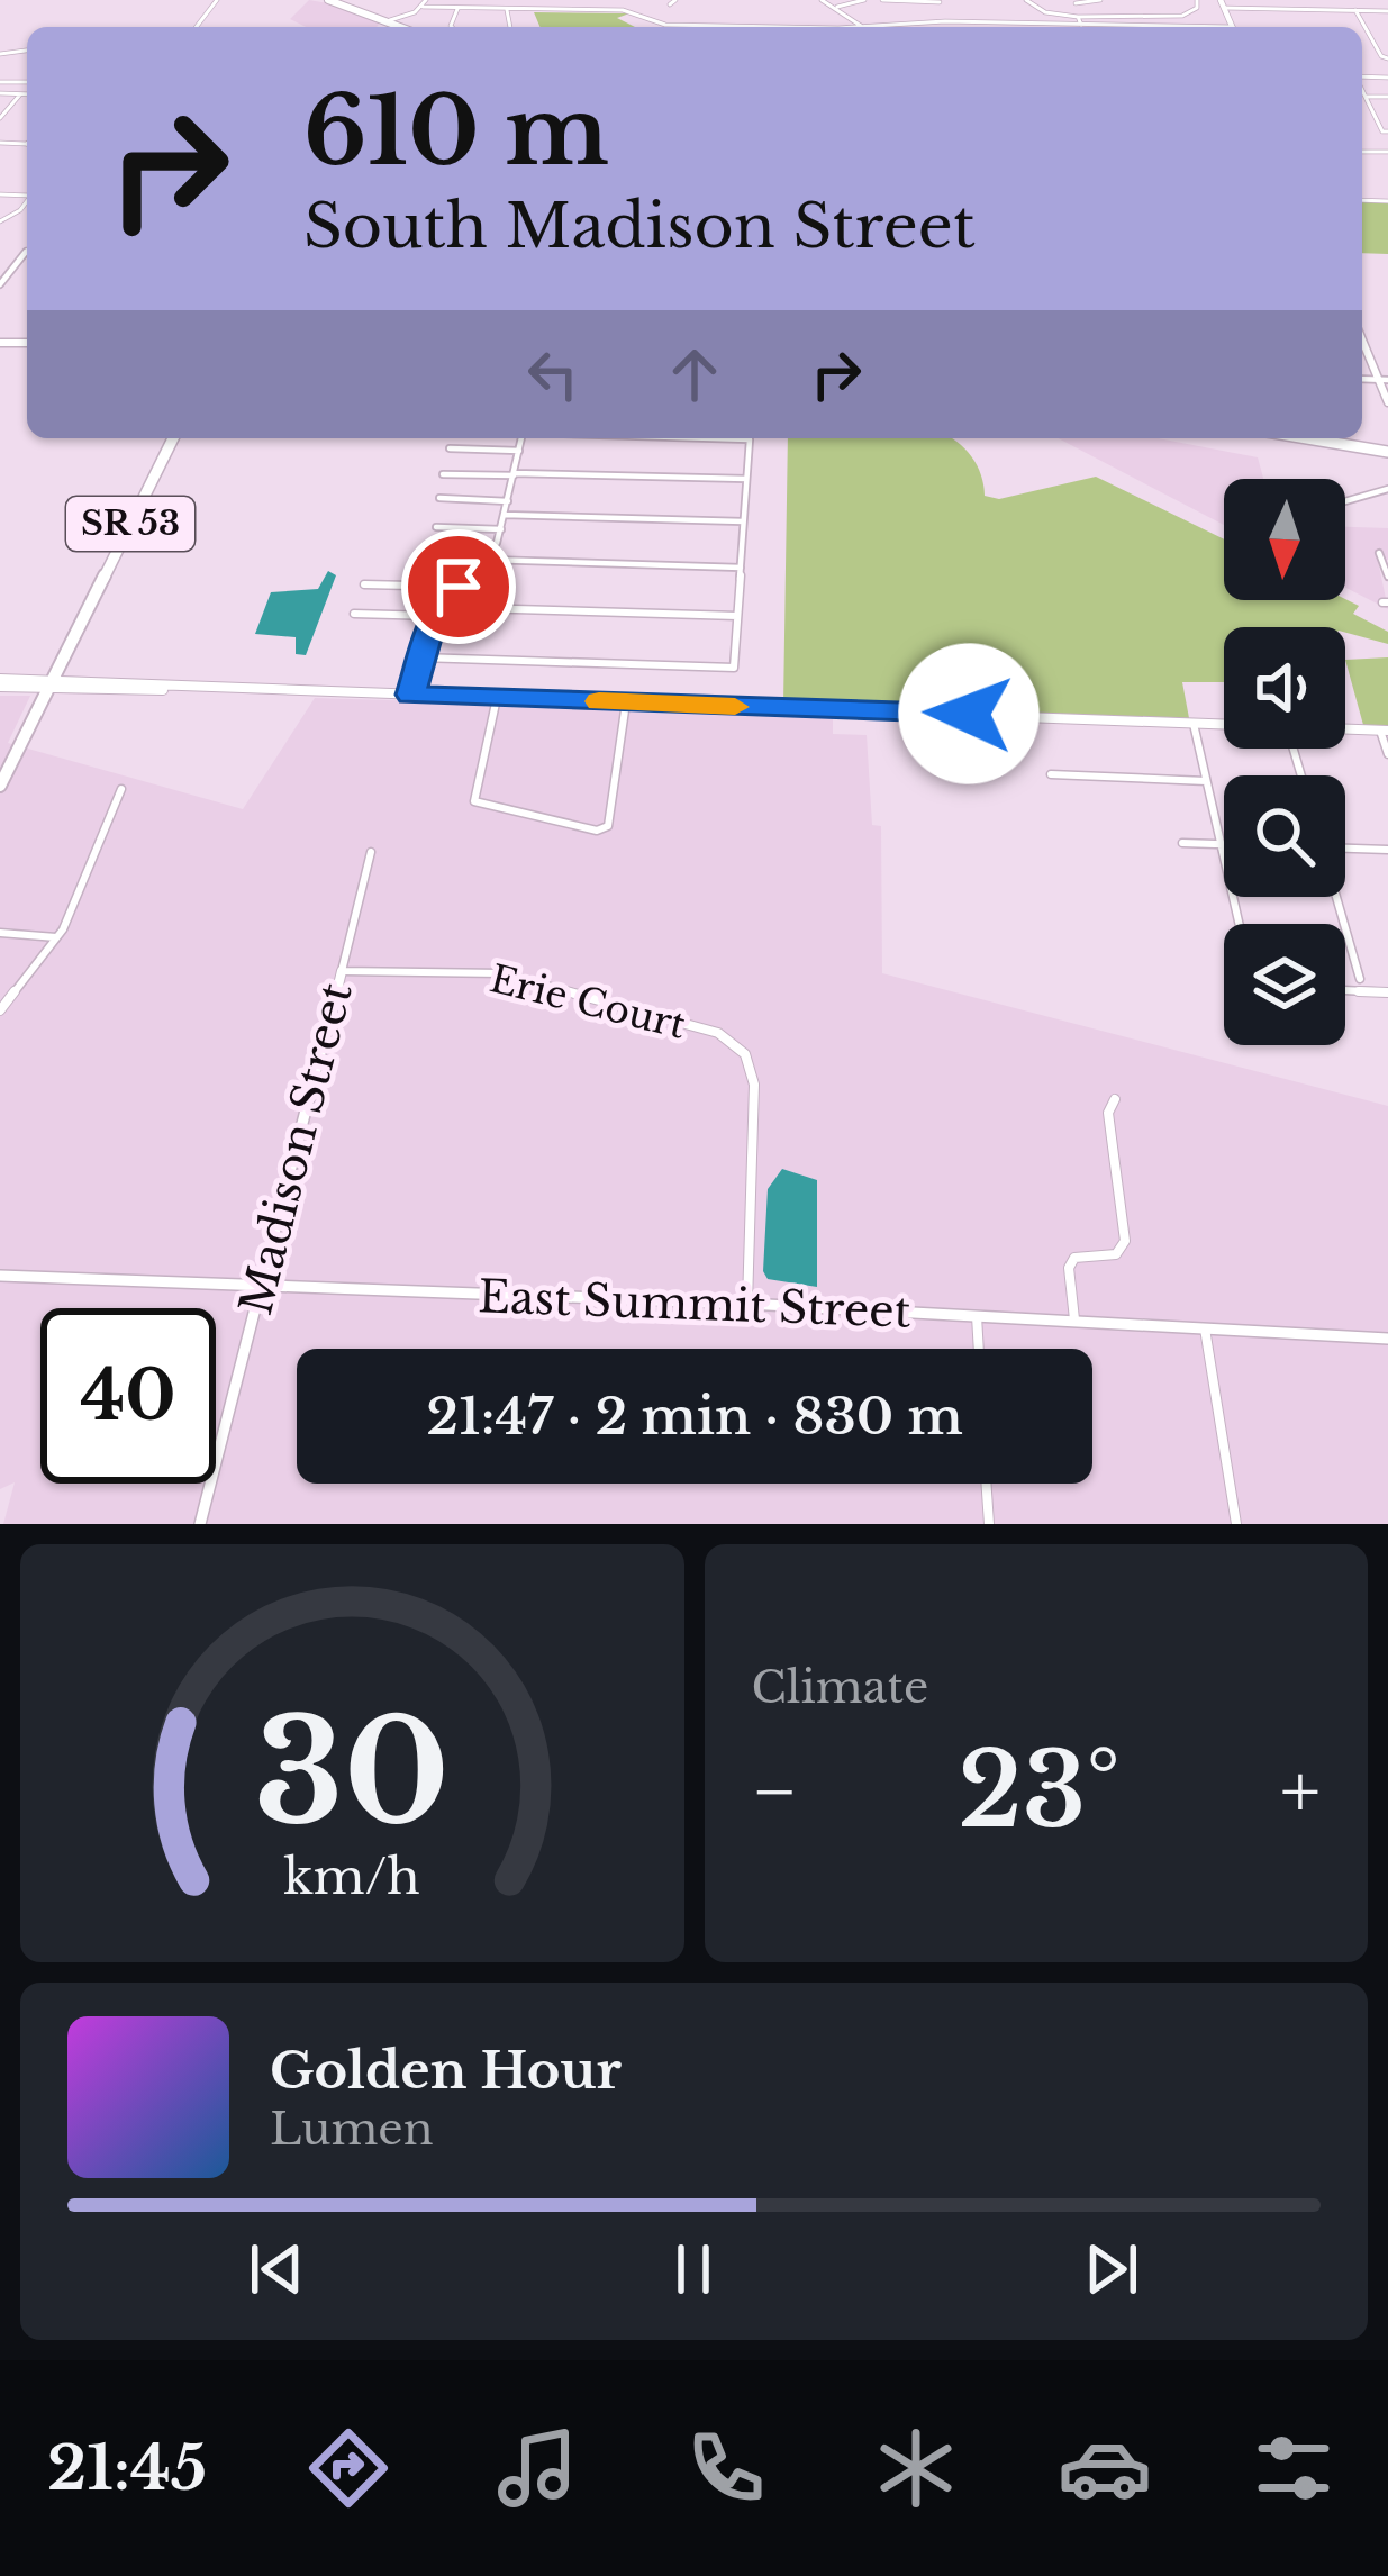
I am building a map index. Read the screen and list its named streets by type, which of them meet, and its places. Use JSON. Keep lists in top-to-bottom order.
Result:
{
  "streets": {
    "main road": ["SR 53"],
    "street": ["Erie Court", "Madison Street", "East Summit Street"]
  },
  "crossings": [
    ["Erie Court", "Madison Street"],
    ["Erie Court", "East Summit Street"],
    ["Madison Street", "East Summit Street"]
  ],
  "north": "bottom",
  "page": {
    "turn": ["610 m", "South Madison Street"],
    "limit": "40",
    "trip": "21:47 · 2 min · 830 m",
    "tile": "Climate",
    "heat": ["−", "23°", "+"],
    "song": ["Golden Hour", "Lumen"],
    "tabs": "21:45",
    "gauge": ["30", "km/h"]
  }
}
